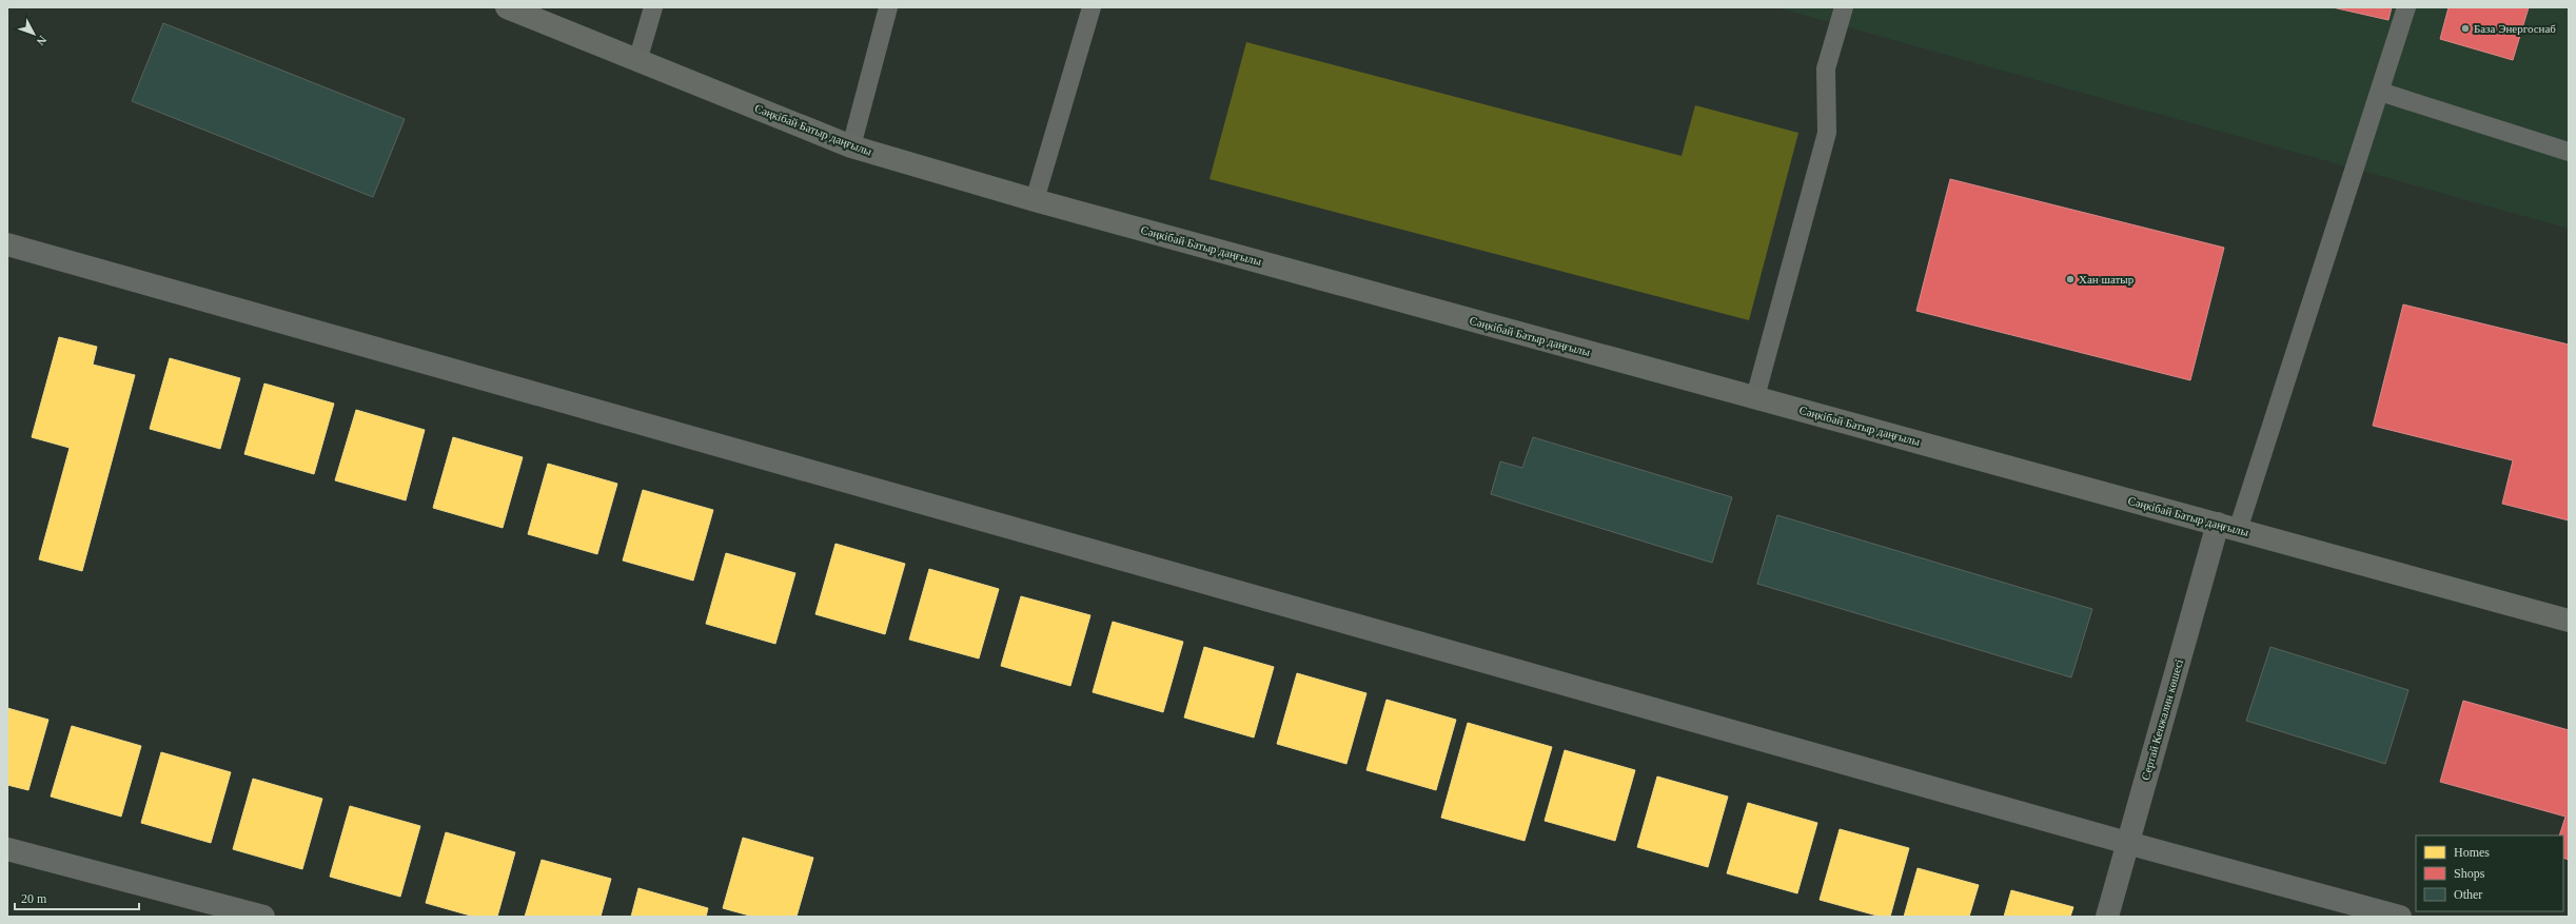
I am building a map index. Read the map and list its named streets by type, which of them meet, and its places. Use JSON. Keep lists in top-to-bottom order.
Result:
{
  "streets": {
    "street": ["Сәңкібай Батыр даңғылы", "Сертай Кенжалин көшесі"]
  },
  "crossings": [
    ["Сәңкібай Батыр даңғылы", "Сертай Кенжалин көшесі"]
  ],
  "places": ["База Энергоснаб", "Хан шатыр"],
  "legend": ["Homes", "Shops", "Other"],
  "scale_bar": "20 m",
  "north": "bottom right"
}
